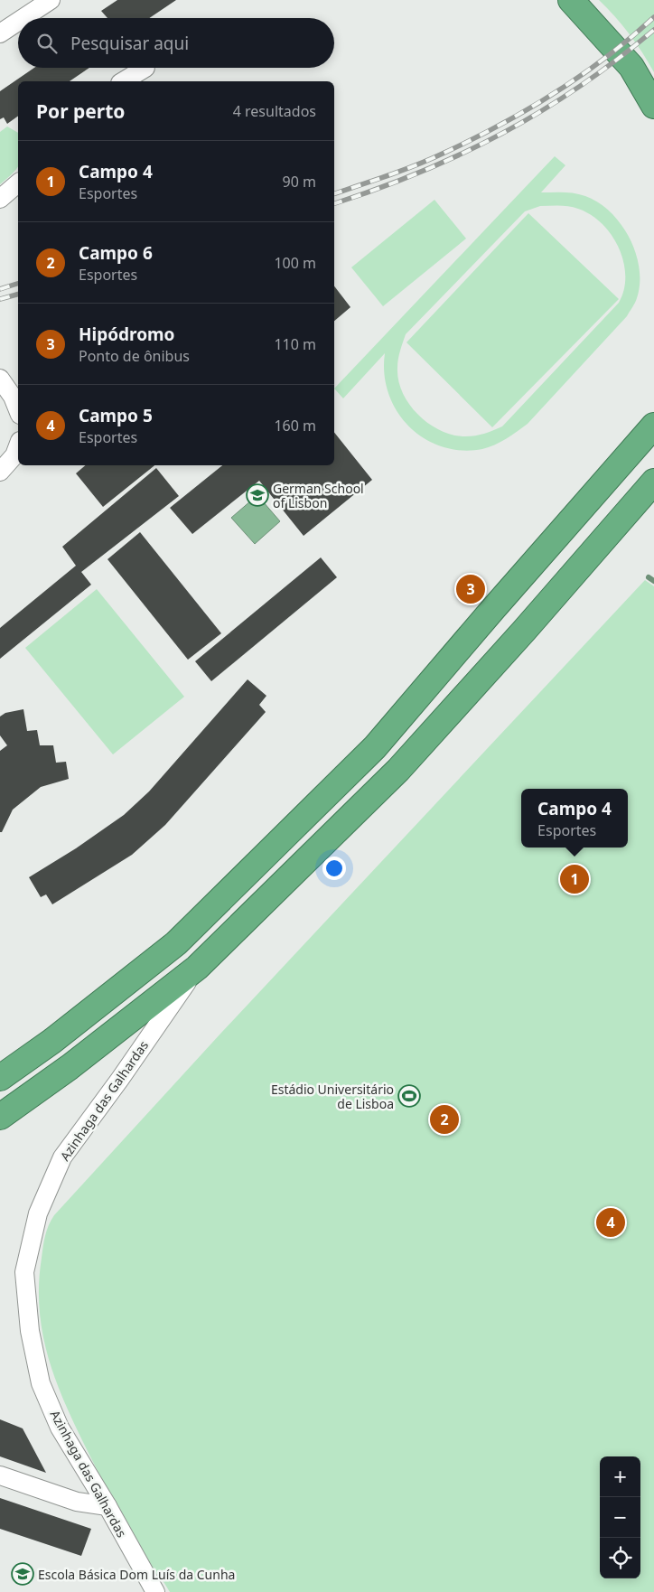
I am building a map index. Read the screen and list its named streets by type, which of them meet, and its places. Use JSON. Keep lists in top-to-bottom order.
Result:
{
  "streets": {
    "street": ["Azinhaga das Galhardas"]
  },
  "places": {
    "school or university": ["German School of Lisbon", "Escola Básica Dom Luís da Cunha"],
    "sports": ["Estádio Universitário de Lisboa"]
  },
  "page": {
    "search": "Pesquisar aqui",
    "heading": ["Por perto", "4 resultados"],
    "list": [
      {
        "mark": "1",
        "name": "Campo 4",
        "note": "Esportes",
        "value": "90 m"
      },
      {
        "mark": "2",
        "name": "Campo 6",
        "note": "Esportes",
        "value": "100 m"
      },
      {
        "mark": "3",
        "name": "Hipódromo",
        "note": "Ponto de ônibus",
        "value": "110 m"
      },
      {
        "mark": "4",
        "name": "Campo 5",
        "note": "Esportes",
        "value": "160 m"
      }
    ],
    "pins": [
      "3",
      "1",
      "2",
      "4"
    ],
    "popup": ["Campo 4", "Esportes"],
    "map_buttons": ["+", "−"]
  }
}
